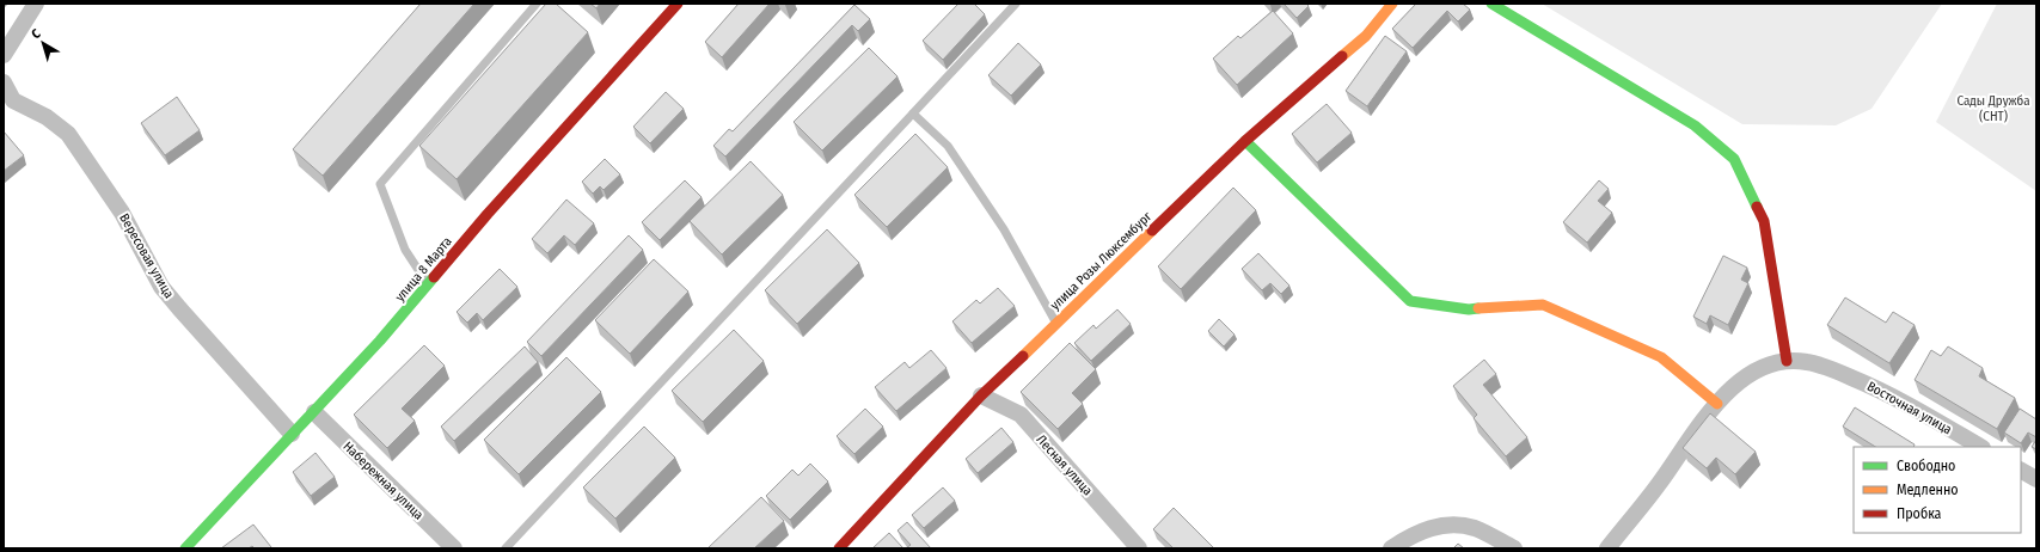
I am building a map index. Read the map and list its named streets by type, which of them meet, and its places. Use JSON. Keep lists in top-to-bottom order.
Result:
{
  "streets": {
    "street": [
      "Вересовая улица",
      "улица Розы Люксембург",
      "улица 8 Марта",
      "Восточная улица",
      "Лесная улица",
      "Набережная улица"
    ]
  },
  "crossings": [
    ["Вересовая улица", "улица 8 Марта"],
    ["улица Розы Люксембург", "Лесная улица"],
    ["улица 8 Марта", "Набережная улица"]
  ],
  "parks": ["Сады Дружба (СНТ)"],
  "legend": ["Свободно", "Медленно", "Пробка"],
  "north": "top left"
}
